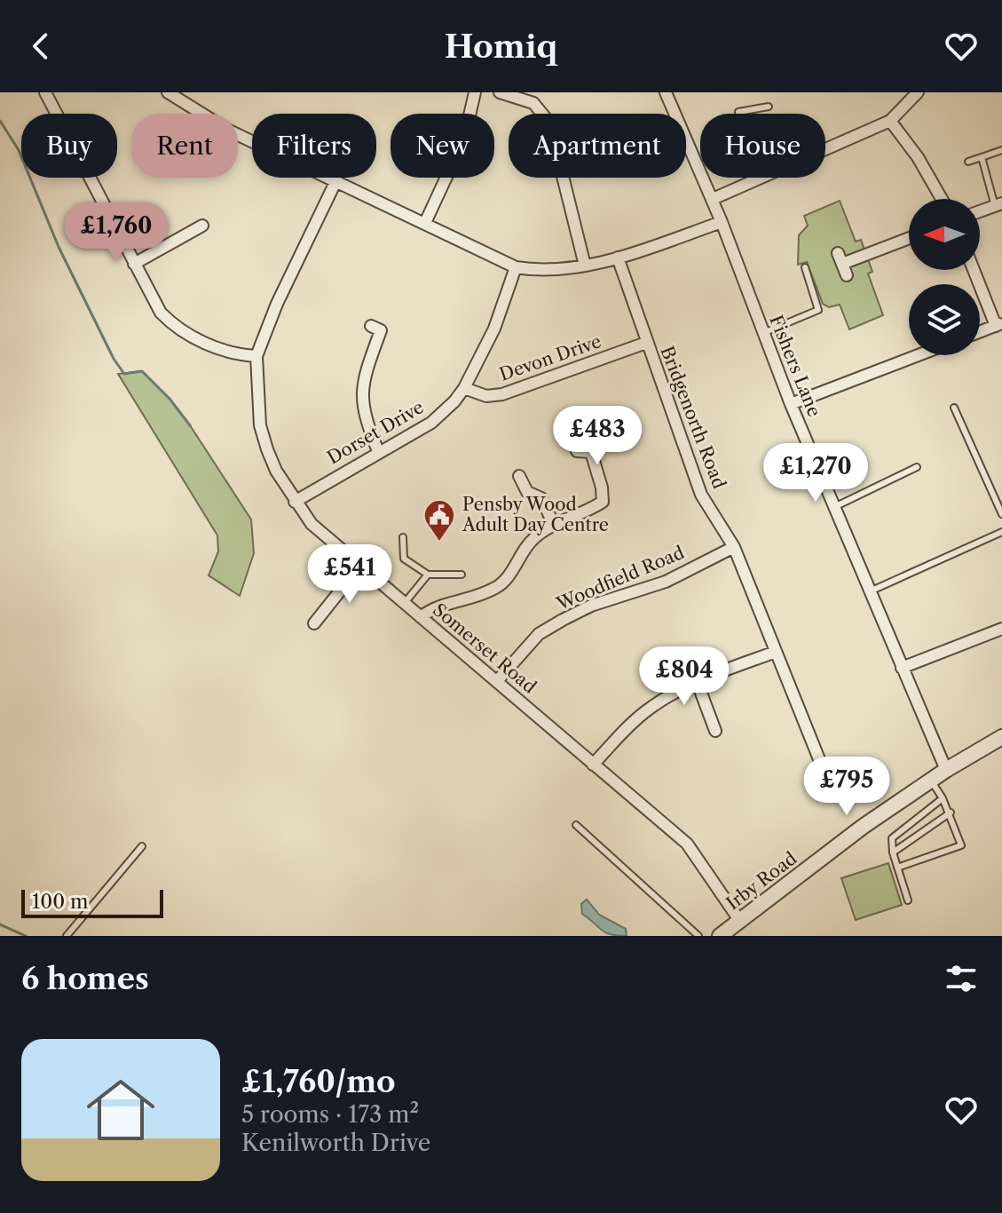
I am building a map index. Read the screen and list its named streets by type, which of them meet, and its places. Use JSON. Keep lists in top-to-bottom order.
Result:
{
  "streets": {
    "street": [
      "Devon Drive",
      "Fishers Lane",
      "Bridgenorth Road",
      "Dorset Drive",
      "Woodfield Road",
      "Somerset Road",
      "Irby Road"
    ]
  },
  "crossings": [
    ["Devon Drive", "Bridgenorth Road"],
    ["Devon Drive", "Dorset Drive"],
    ["Fishers Lane", "Irby Road"],
    ["Bridgenorth Road", "Woodfield Road"],
    ["Dorset Drive", "Somerset Road"],
    ["Woodfield Road", "Somerset Road"],
    ["Somerset Road", "Irby Road"]
  ],
  "places": {
    "public building": ["Pensby Wood Adult Day Centre"]
  },
  "scale_bar": "100 m",
  "north": "left",
  "page": {
    "header": "Homiq",
    "chip": [
      "Buy",
      "Rent",
      "Filters",
      "New",
      "Apartment",
      "House"
    ],
    "price": [
      "£1,760",
      "£483",
      "£1,270",
      "£541",
      "£804",
      "£795"
    ],
    "scale": "100 m",
    "heading": "6 homes",
    "list": [
      {
        "name": "£1,760/mo",
        "note": "5 rooms · 173 m² · Kenilworth Drive"
      }
    ]
  }
}
